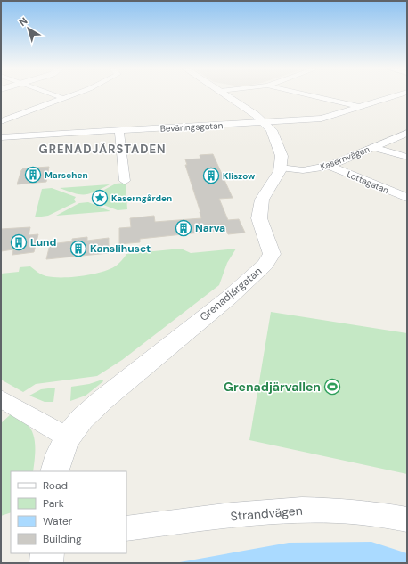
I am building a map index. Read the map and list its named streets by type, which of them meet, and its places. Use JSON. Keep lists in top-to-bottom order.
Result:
{
  "streets": {
    "street": [
      "Beväringsgatan",
      "Kasernvägen",
      "Lottagatan",
      "Grenadjärgatan",
      "Strandvägen"
    ]
  },
  "crossings": [
    ["Beväringsgatan", "Grenadjärgatan"],
    ["Kasernvägen", "Lottagatan"],
    ["Kasernvägen", "Grenadjärgatan"]
  ],
  "districts": ["GRENADJÄRSTADEN"],
  "places": {
    "building": [
      "Marschen",
      "Kliszow",
      "Narva",
      "Lund",
      "Kanslihuset"
    ],
    "place": ["Kaserngården"],
    "sports": ["Grenadjärvallen"]
  },
  "legend": [
    "Road",
    "Park",
    "Water",
    "Building"
  ],
  "north": "top left"
}
